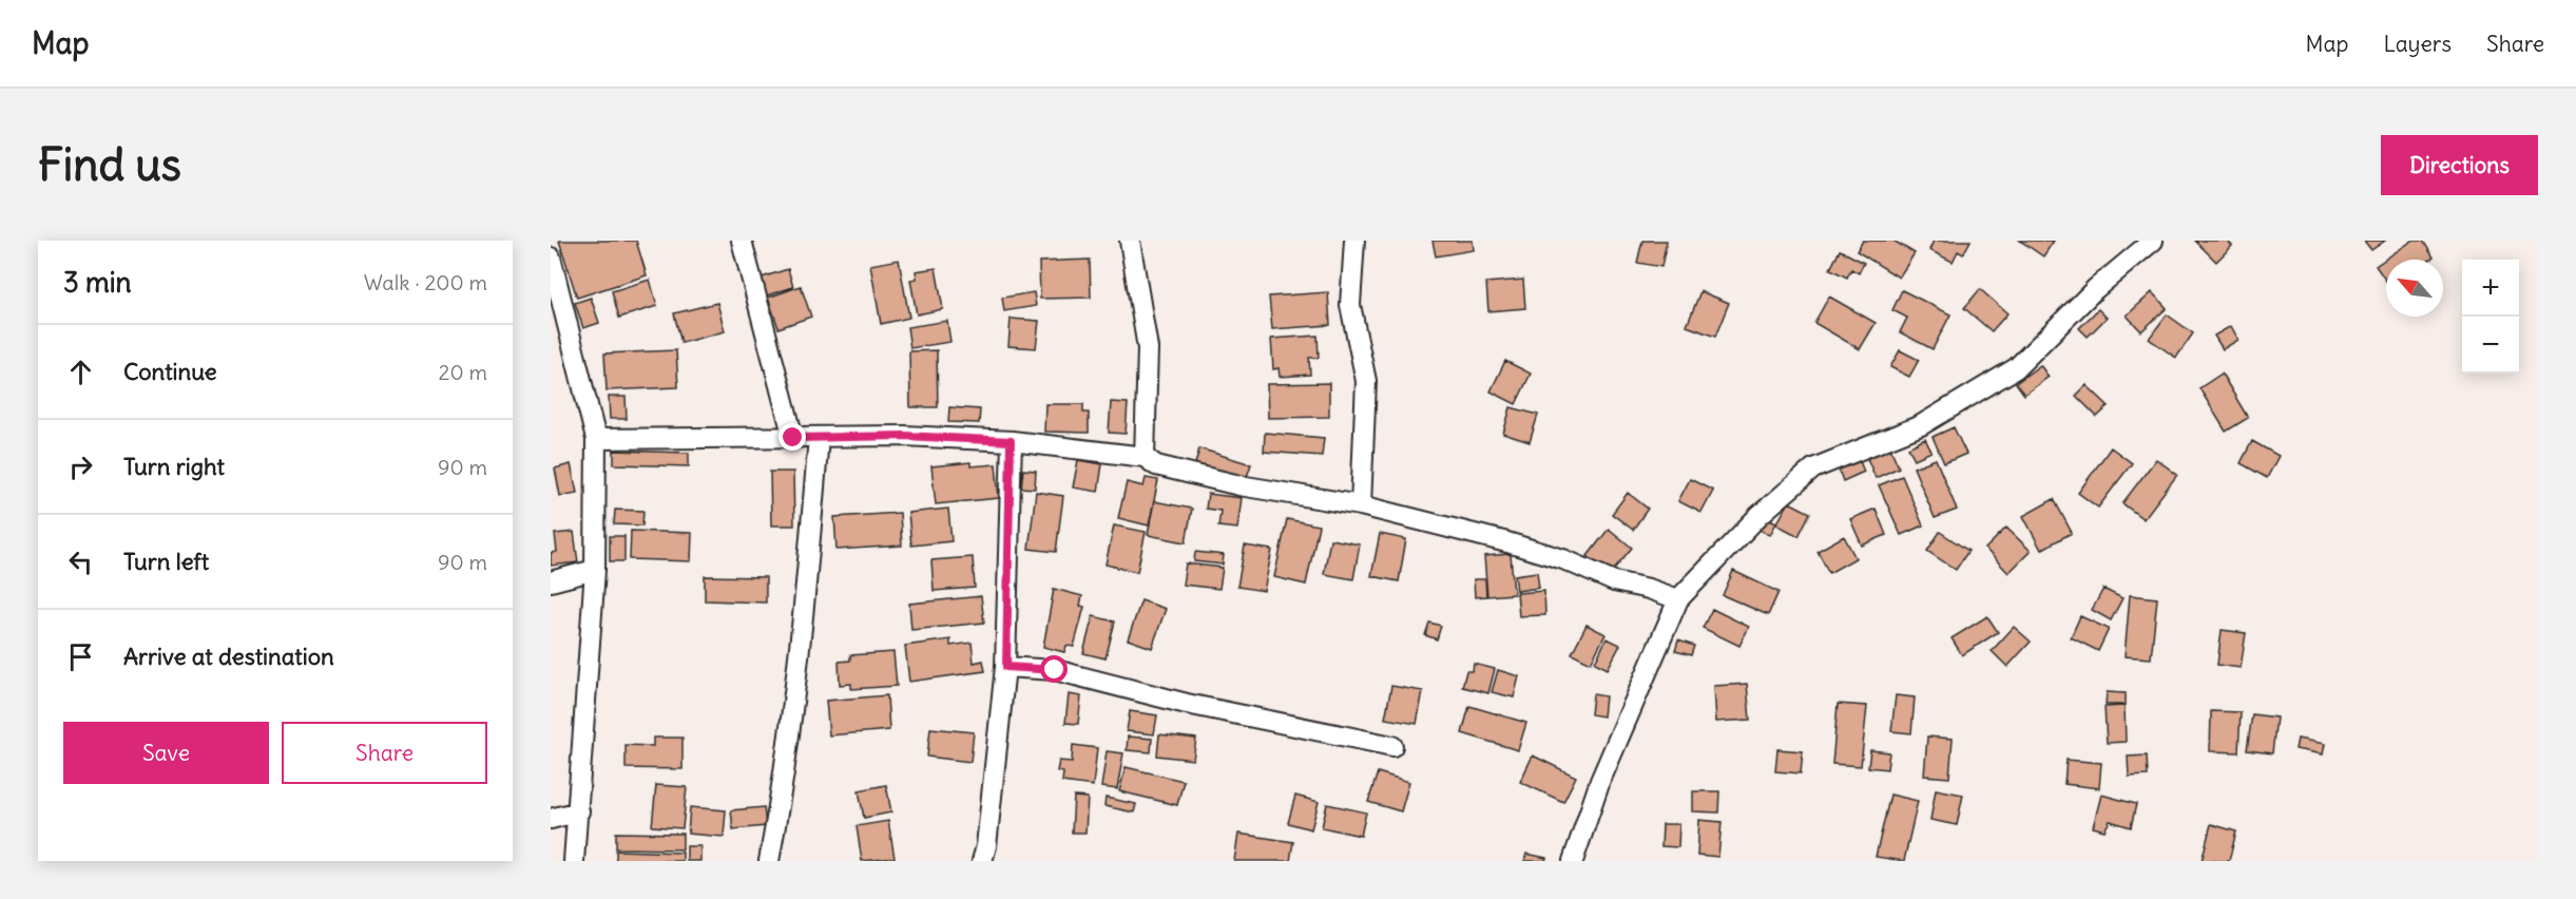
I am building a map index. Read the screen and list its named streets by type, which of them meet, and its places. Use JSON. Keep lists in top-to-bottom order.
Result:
{
  "north": "top left",
  "page": {
    "header": "Map",
    "nav": ["Map", "Layers", "Share"],
    "buttons": [
      "Directions",
      ["Save", "Share"]
    ],
    "title": "Find us",
    "heading": ["3 min", "Walk · 200 m"],
    "map_buttons": ["+", "−"],
    "list": [
      ["Continue", "20 m"],
      ["Turn right", "90 m"],
      ["Turn left", "90 m"],
      "Arrive at destination"
    ]
  }
}
